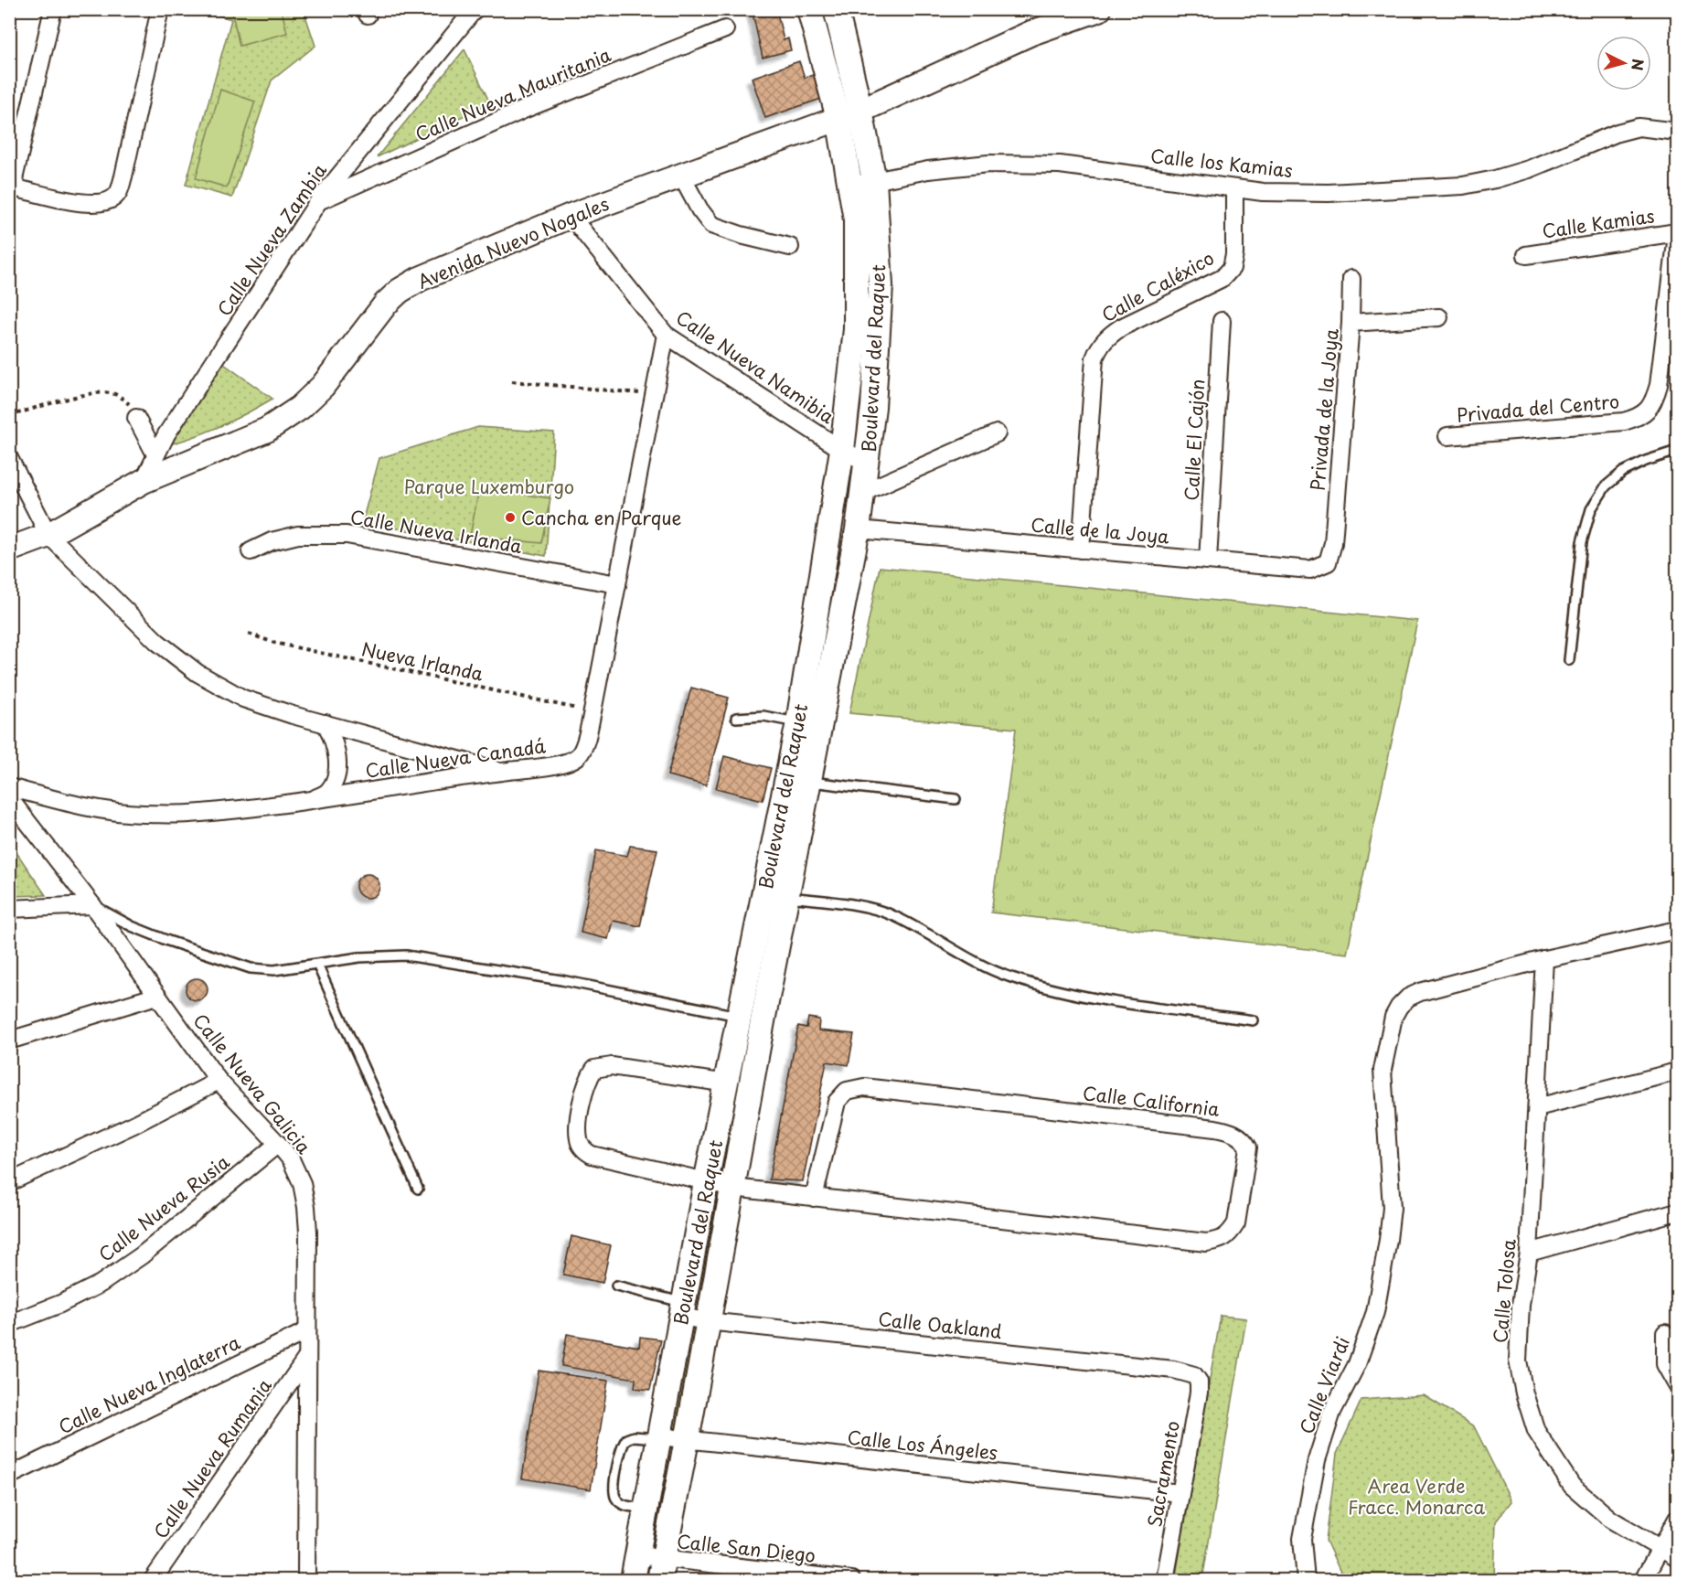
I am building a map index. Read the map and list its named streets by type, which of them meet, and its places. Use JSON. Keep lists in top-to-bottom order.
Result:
{
  "streets": {
    "street": [
      "Calle Nueva Mauritania",
      "Calle los Kamias",
      "Calle Kamias",
      "Calle Nueva Zambia",
      "Avenida Nuevo Nogales",
      "Calle Caléxico",
      "Boulevard del Raquet",
      "Calle Nueva Namibia",
      "Privada del Centro",
      "Privada de la Joya",
      "Calle El Cajón",
      "Calle de la Joya",
      "Calle Nueva Irlanda",
      "Calle Nueva Canadá",
      "Calle Nueva Galicia",
      "Calle California",
      "Calle Nueva Rusia",
      "Calle Tolosa",
      "Calle Oakland",
      "Calle Nueva Inglaterra",
      "Calle Viardi",
      "Calle Los Ángeles",
      "Calle Nueva Rumania",
      "Sacramento",
      "Calle San Diego"
    ],
    "path": ["Nueva Irlanda"]
  },
  "crossings": [
    ["Calle Nueva Mauritania", "Calle Nueva Zambia"],
    ["Calle los Kamias", "Calle Caléxico"],
    ["Calle los Kamias", "Boulevard del Raquet"],
    ["Calle Kamias", "Privada del Centro"],
    ["Calle Nueva Zambia", "Avenida Nuevo Nogales"],
    ["Avenida Nuevo Nogales", "Boulevard del Raquet"],
    ["Avenida Nuevo Nogales", "Calle Nueva Namibia"],
    ["Calle Caléxico", "Calle de la Joya"],
    ["Boulevard del Raquet", "Calle Nueva Namibia"],
    ["Boulevard del Raquet", "Calle de la Joya"],
    ["Boulevard del Raquet", "Calle California"],
    ["Boulevard del Raquet", "Calle Oakland"],
    ["Boulevard del Raquet", "Calle Los Ángeles"],
    ["Boulevard del Raquet", "Calle San Diego"],
    ["Calle Nueva Namibia", "Calle Nueva Canadá"],
    ["Privada de la Joya", "Calle de la Joya"],
    ["Calle El Cajón", "Calle de la Joya"],
    ["Calle Nueva Irlanda", "Calle Nueva Canadá"],
    ["Nueva Irlanda", "Calle Nueva Canadá"],
    ["Calle Nueva Galicia", "Calle Nueva Rusia"],
    ["Calle Nueva Galicia", "Calle Nueva Inglaterra"],
    ["Calle Nueva Galicia", "Calle Nueva Rumania"],
    ["Calle Tolosa", "Calle Viardi"],
    ["Calle Oakland", "Sacramento"],
    ["Calle Los Ángeles", "Sacramento"]
  ],
  "parks": ["Parque Luxemburgo", "Area Verde Fracc. Monarca"],
  "places": ["Cancha en Parque"],
  "north": "right"
}
